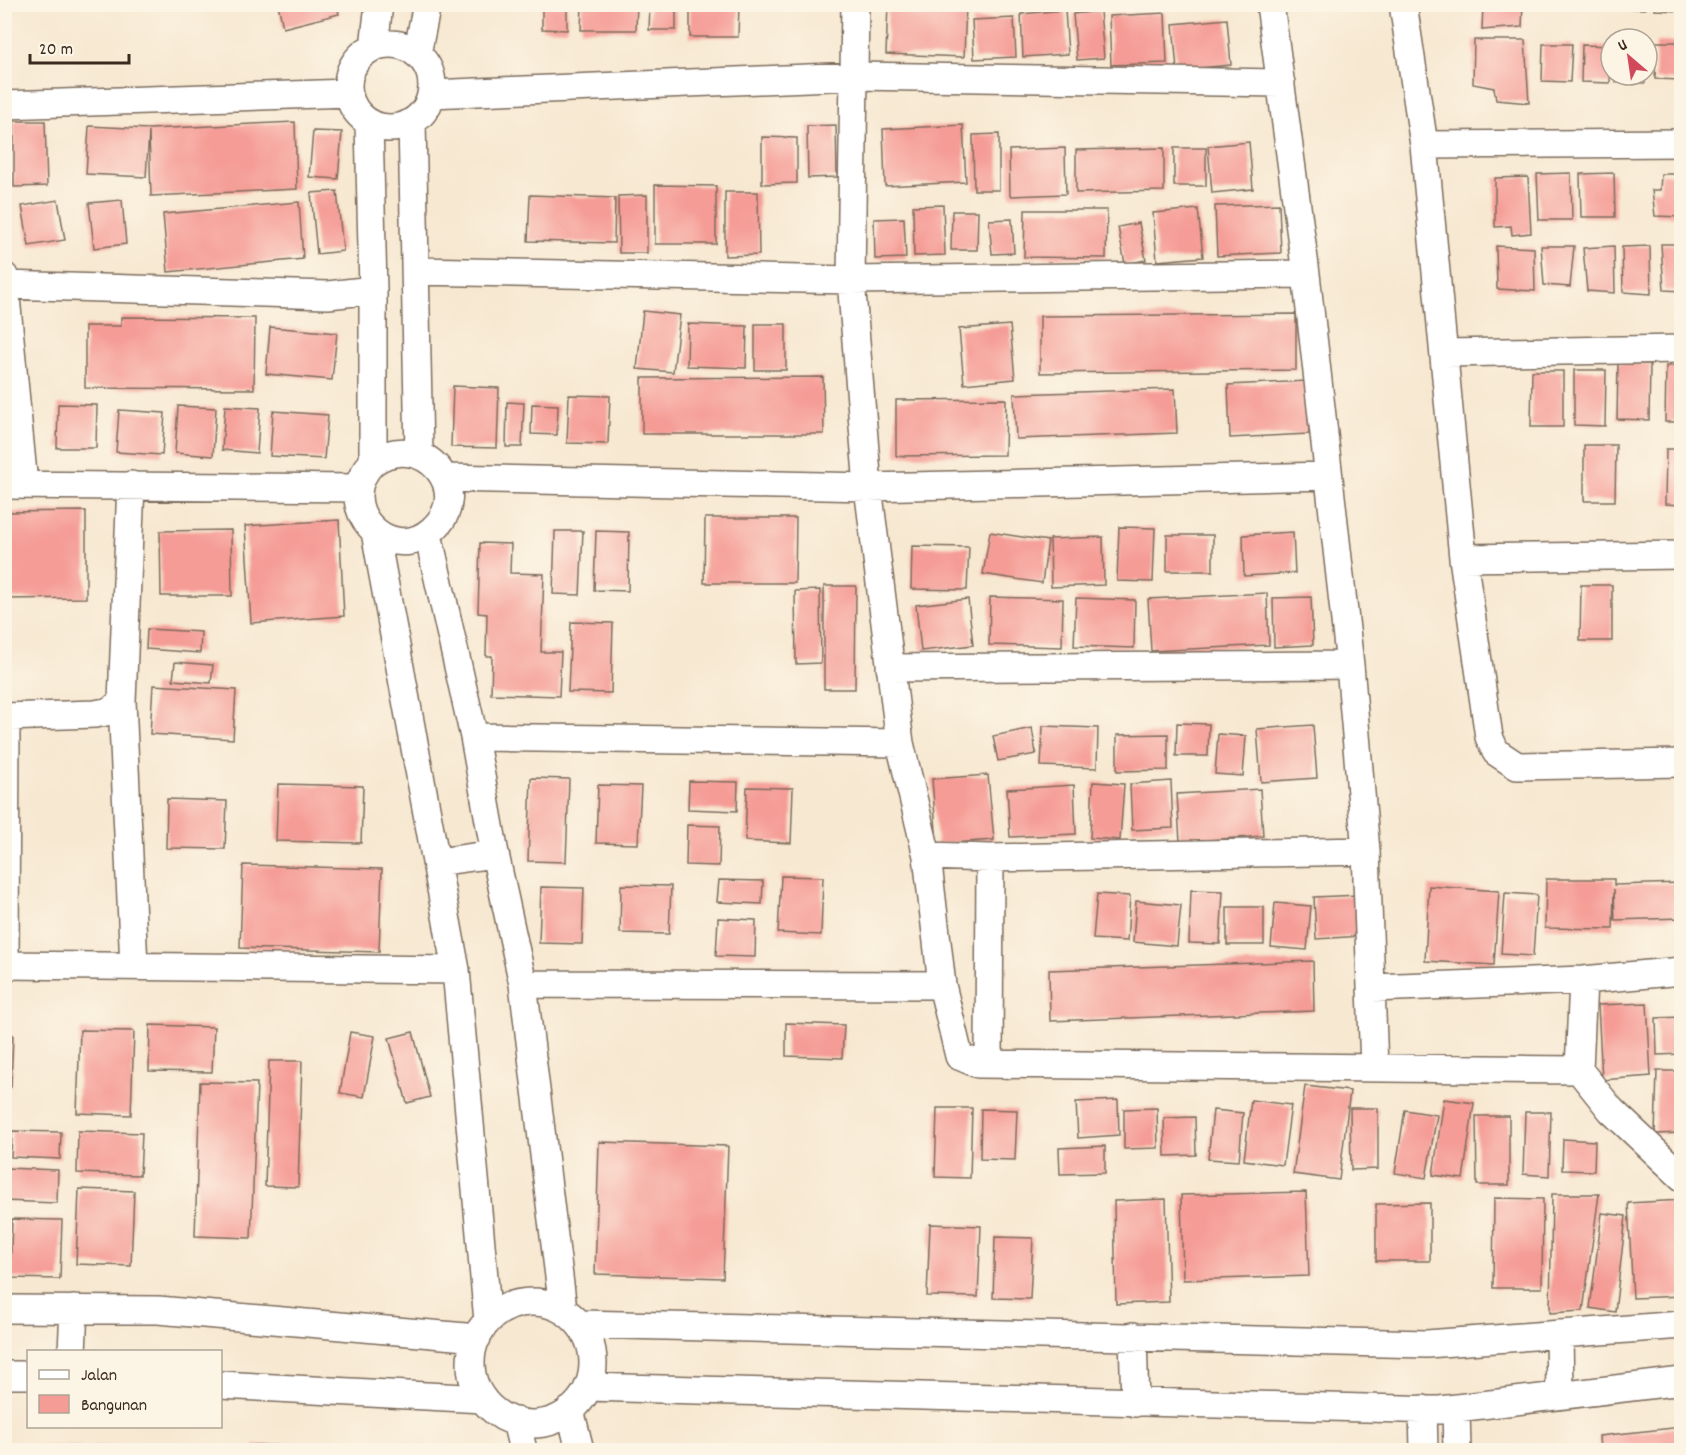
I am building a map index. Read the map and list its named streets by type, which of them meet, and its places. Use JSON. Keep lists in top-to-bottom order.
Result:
{
  "legend": ["Jalan", "Bangunan"],
  "scale_bar": "20 m",
  "north": "top left"
}
